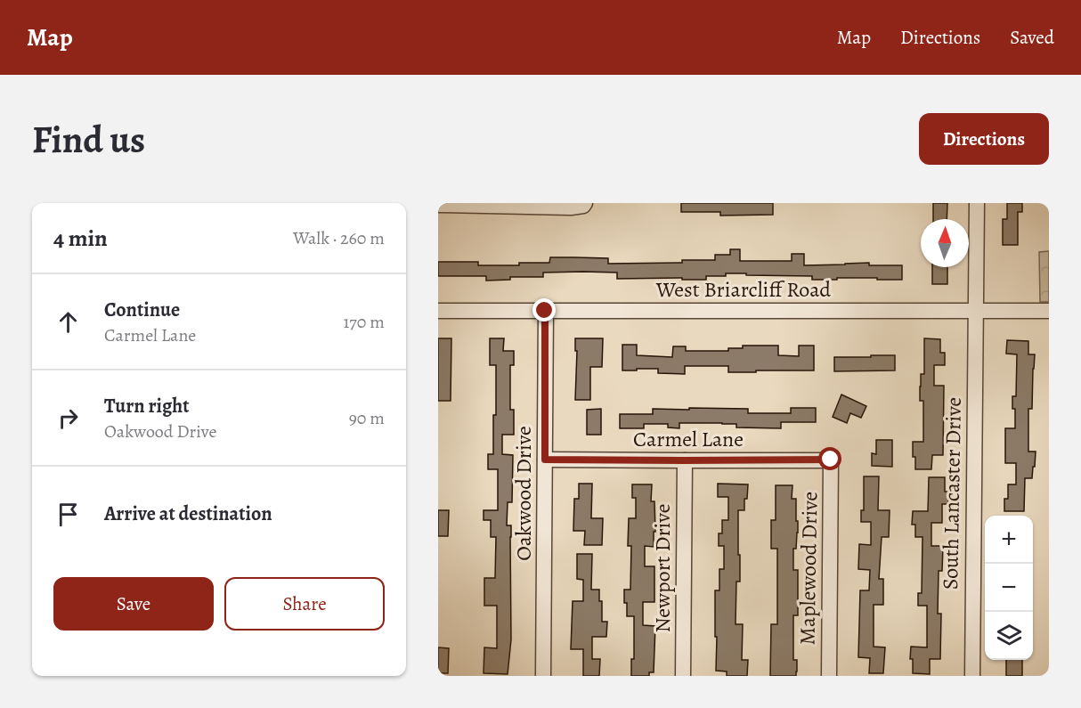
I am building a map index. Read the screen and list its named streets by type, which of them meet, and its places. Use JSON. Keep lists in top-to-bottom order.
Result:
{
  "streets": {
    "street": [
      "West Briarcliff Road",
      "Carmel Lane",
      "Oakwood Drive",
      "South Lancaster Drive",
      "Newport Drive",
      "Maplewood Drive"
    ]
  },
  "crossings": [
    ["West Briarcliff Road", "Oakwood Drive"],
    ["West Briarcliff Road", "South Lancaster Drive"],
    ["Carmel Lane", "Oakwood Drive"],
    ["Carmel Lane", "Newport Drive"],
    ["Carmel Lane", "Maplewood Drive"]
  ],
  "north": "top",
  "page": {
    "header": "Map",
    "nav": ["Map", "Directions", "Saved"],
    "buttons": [
      "Directions",
      ["Save", "Share"]
    ],
    "title": "Find us",
    "heading": ["4 min", "Walk · 260 m"],
    "list": [
      ["Continue", "Carmel Lane", "170 m"],
      ["Turn right", "Oakwood Drive", "90 m"],
      "Arrive at destination"
    ],
    "map_buttons": ["+", "−"]
  }
}
